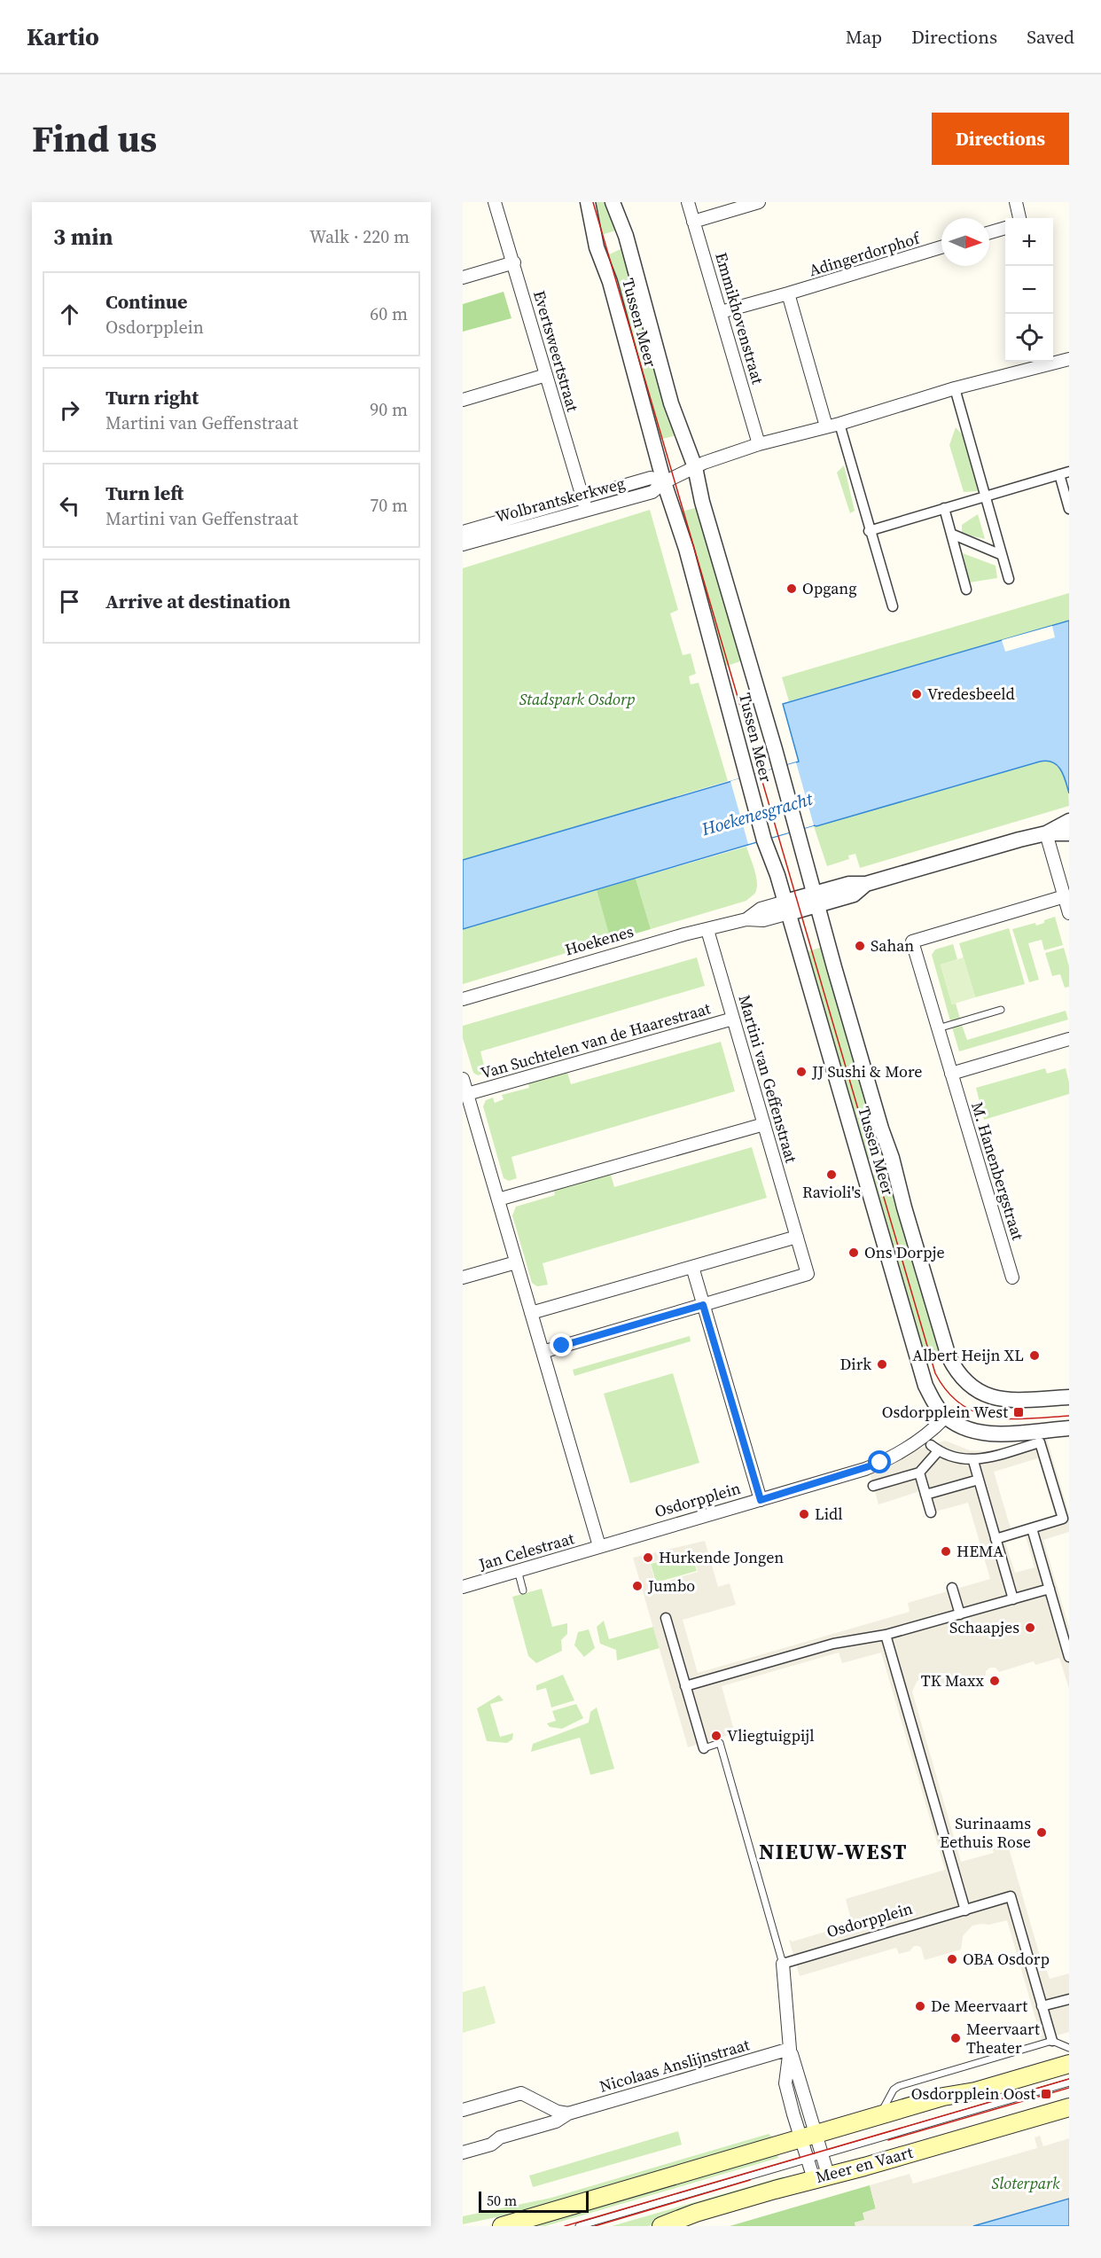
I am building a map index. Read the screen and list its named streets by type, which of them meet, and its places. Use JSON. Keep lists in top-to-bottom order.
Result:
{
  "streets": {
    "main road": ["Meer en Vaart"],
    "street": [
      "Adingerdorphof",
      "Emmikhovenstraat",
      "Tussen Meer",
      "Evertsweertstraat",
      "Wolbrantskerkweg",
      "Hoekenes",
      "Van Suchtelen van de Haarestraat",
      "Martini van Geffenstraat",
      "M. Hanenbergstraat",
      "Osdorpplein",
      "Jan Celestraat",
      "Nicolaas Anslijnstraat"
    ]
  },
  "crossings": [
    ["Adingerdorphof", "Emmikhovenstraat"],
    ["Emmikhovenstraat", "Wolbrantskerkweg"],
    ["Tussen Meer", "Wolbrantskerkweg"],
    ["Tussen Meer", "Hoekenes"],
    ["Tussen Meer", "Osdorpplein"],
    ["Evertsweertstraat", "Wolbrantskerkweg"],
    ["Hoekenes", "Martini van Geffenstraat"],
    ["Van Suchtelen van de Haarestraat", "Martini van Geffenstraat"],
    ["Van Suchtelen van de Haarestraat", "Osdorpplein"],
    ["Van Suchtelen van de Haarestraat", "Jan Celestraat"],
    ["Osdorpplein", "Jan Celestraat"]
  ],
  "districts": ["NIEUW-WEST"],
  "water": ["Hoekenesgracht"],
  "parks": ["Stadspark Osdorp", "Sloterpark"],
  "places": {
    "other": [
      "Opgang",
      "Vredesbeeld",
      "Sahan",
      "JJ Sushi & More",
      "Ravioli's",
      "Ons Dorpje",
      "Albert Heijn XL",
      "Dirk",
      "Lidl",
      "HEMA",
      "Hurkende Jongen",
      "Jumbo",
      "Schaapjes",
      "TK Maxx",
      "Vliegtuigpijl",
      "Surinaams Eethuis Rose",
      "OBA Osdorp",
      "De Meervaart",
      "Meervaart Theater"
    ],
    "transit": ["Osdorpplein West", "Osdorpplein Oost"]
  },
  "scale_bar": "50 m",
  "north": "right",
  "page": {
    "header": "Kartio",
    "nav": ["Map", "Directions", "Saved"],
    "title": "Find us",
    "buttons": "Directions",
    "heading": ["3 min", "Walk · 220 m"],
    "map_buttons": ["+", "−"],
    "list": [
      ["Continue", "Osdorpplein", "60 m"],
      ["Turn right", "Martini van Geffenstraat", "90 m"],
      ["Turn left", "Martini van Geffenstraat", "70 m"],
      "Arrive at destination"
    ],
    "scale": "50 m"
  }
}
